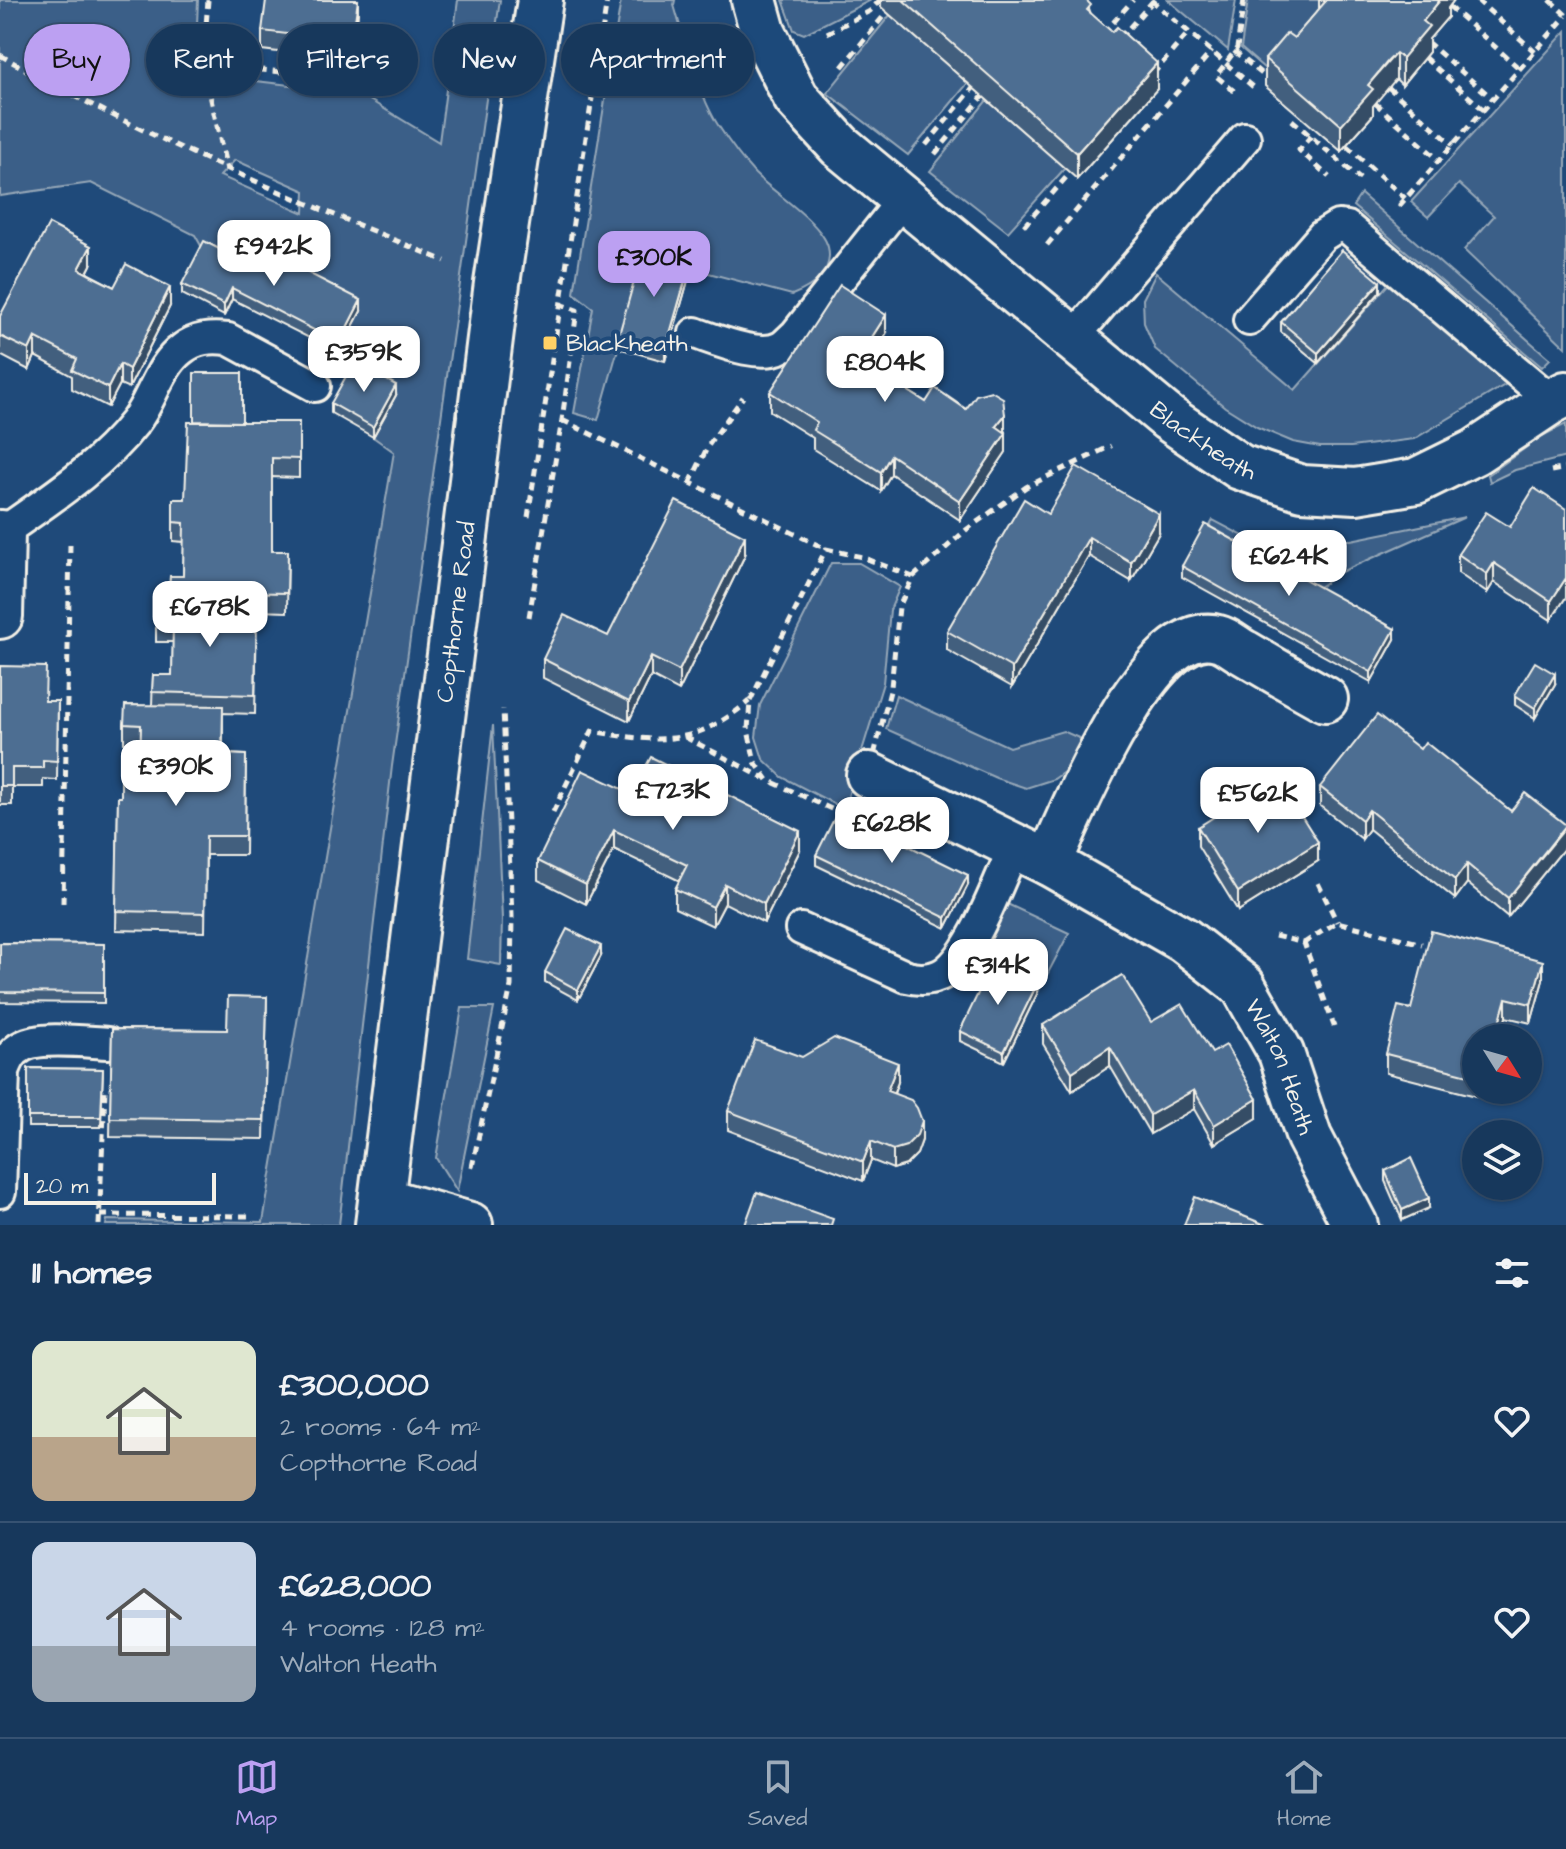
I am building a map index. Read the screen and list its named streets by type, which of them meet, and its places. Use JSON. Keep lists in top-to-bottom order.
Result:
{
  "streets": {
    "street": ["Blackheath", "Copthorne Road", "Walton Heath"]
  },
  "places": {
    "transit": ["Blackheath"]
  },
  "scale_bar": "20 m",
  "north": "bottom right",
  "page": {
    "chip": [
      "Buy",
      "Rent",
      "Filters",
      "New",
      "Apartment"
    ],
    "price": [
      "£942K",
      "£300K",
      "£359K",
      "£804K",
      "£624K",
      "£678K",
      "£390K",
      "£723K",
      "£562K",
      "£628K",
      "£314K"
    ],
    "scale": "20 m",
    "heading": "11 homes",
    "list": [
      {
        "name": "£300,000",
        "note": "2 rooms · 64 m² · Copthorne Road"
      },
      {
        "name": "£628,000",
        "note": "4 rooms · 128 m² · Walton Heath"
      }
    ],
    "tabs": ["Map", "Saved", "Home"]
  }
}
